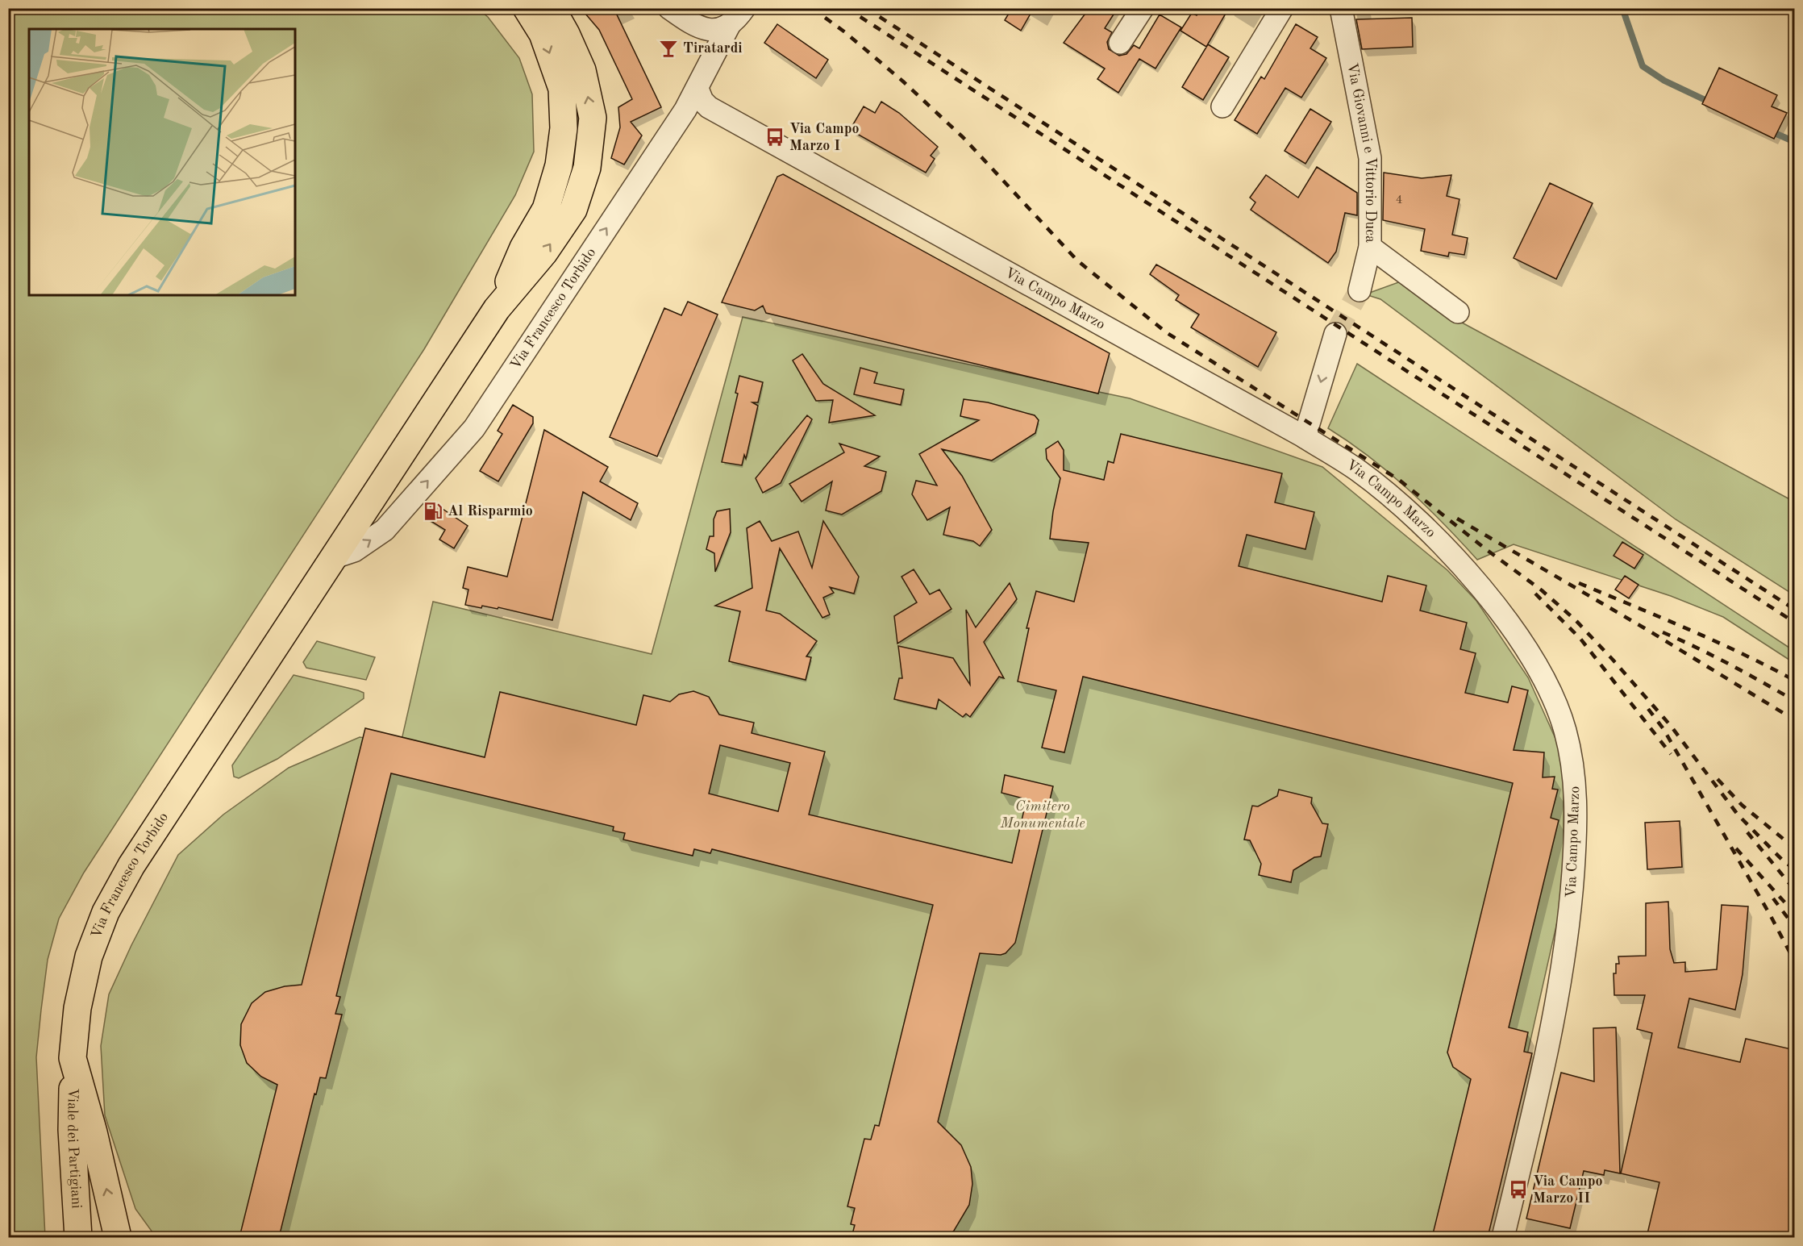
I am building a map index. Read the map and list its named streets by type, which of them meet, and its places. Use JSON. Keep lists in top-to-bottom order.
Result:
{
  "streets": {
    "main road": ["Via Francesco Torbido", "Viale dei Partigiani"],
    "street": ["Via Giovanni e Vittorio Duca", "Via Campo Marzo"]
  },
  "crossings": [
    ["Via Campo Marzo", "Via Francesco Torbido"],
    ["Via Francesco Torbido", "Viale dei Partigiani"]
  ],
  "parks": ["Cimitero Monumentale"],
  "places": {
    "bar": ["Tiratardi"],
    "bus stop": ["Via Campo Marzo I", "Via Campo Marzo II"],
    "fuel station": ["Al Risparmio"]
  },
  "house_numbers": ["4"]
}
